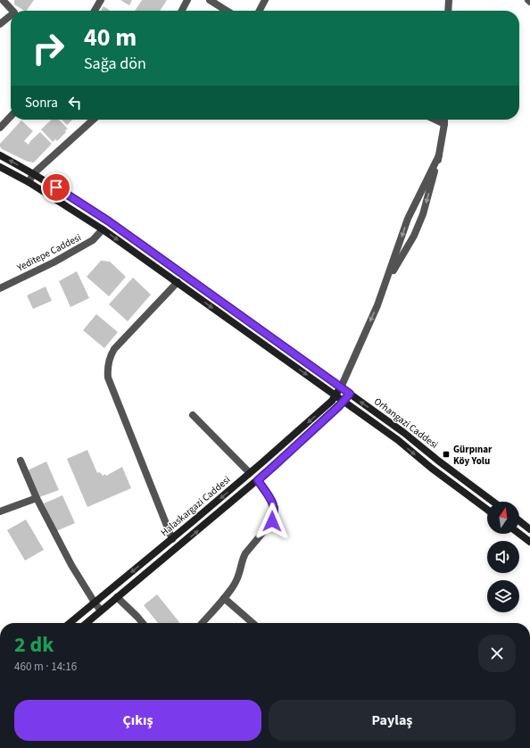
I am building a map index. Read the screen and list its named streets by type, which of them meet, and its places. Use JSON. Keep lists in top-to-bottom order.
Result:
{
  "streets": {
    "main road": ["Orhangazi Caddesi", "Halaskargazi Caddesi"],
    "street": ["Yeditepe Caddesi"]
  },
  "crossings": [
    ["Yeditepe Caddesi", "Orhangazi Caddesi"],
    ["Orhangazi Caddesi", "Halaskargazi Caddesi"]
  ],
  "places": {
    "transit": ["Gürpınar Köy Yolu"]
  },
  "north": "top",
  "page": {
    "turn": ["40 m", "Sağa dön"],
    "then": "Sonra",
    "heading": ["2 dk", "460 m · 14:16"],
    "buttons": ["Çıkış", "Paylaş"]
  }
}
